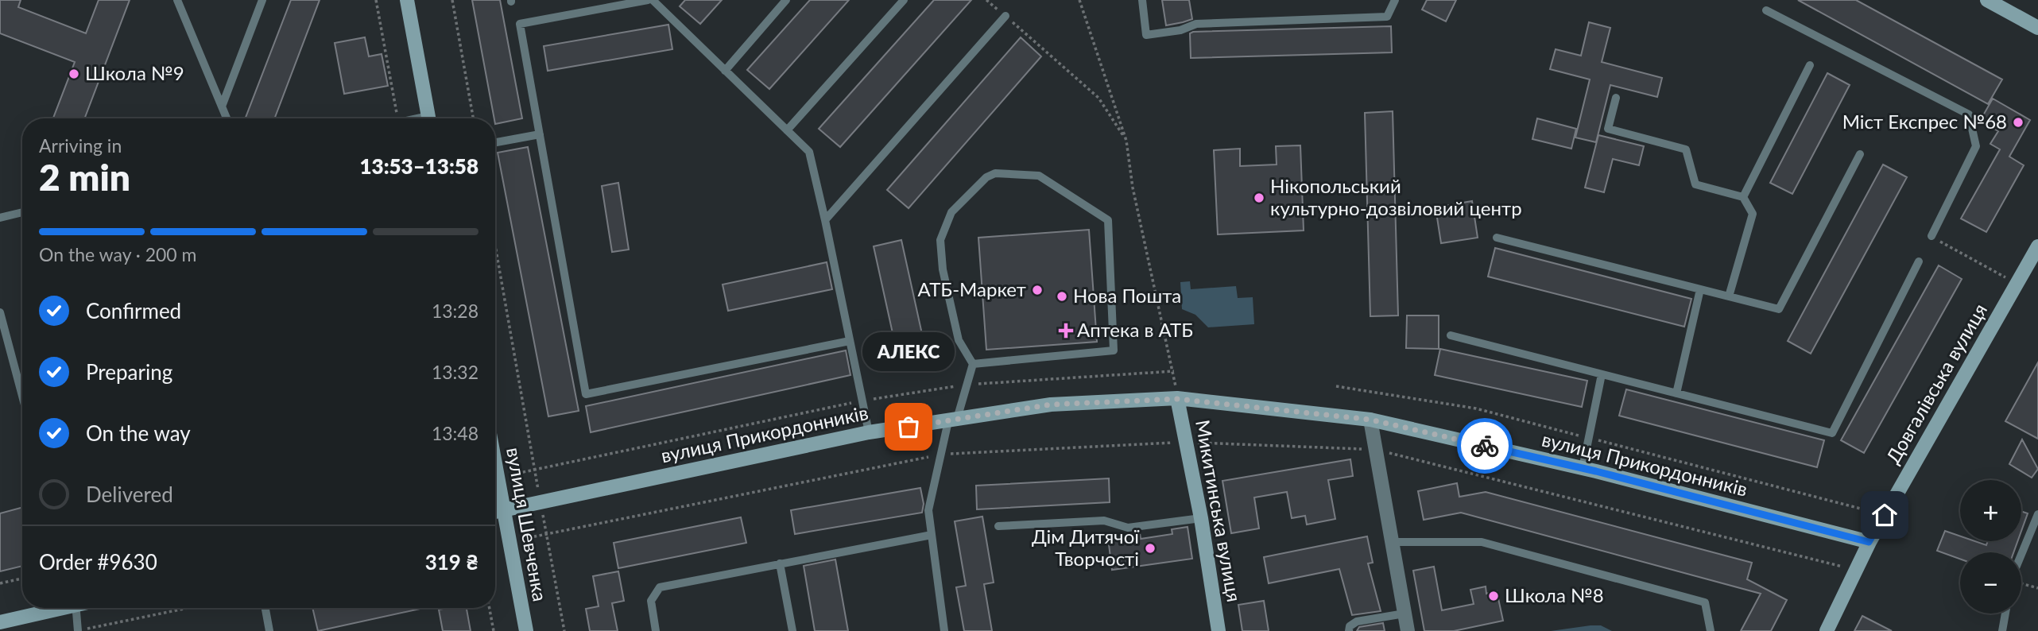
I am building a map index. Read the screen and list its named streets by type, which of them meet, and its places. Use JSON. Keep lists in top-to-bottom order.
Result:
{
  "streets": {
    "main road": [
      "Довгалівська вулиця",
      "вулиця Прикордонників",
      "Микитинська вулиця",
      "вулиця Шевченка"
    ]
  },
  "crossings": [
    ["Довгалівська вулиця", "вулиця Прикордонників"],
    ["вулиця Прикордонників", "Микитинська вулиця"],
    ["вулиця Прикордонників", "вулиця Шевченка"]
  ],
  "places": {
    "other": [
      "Школа №9",
      "Міст Експрес №68",
      "Нікопольський культурно-дозвіловий центр",
      "АТБ-Маркет",
      "Нова Пошта",
      "АЛЕКС",
      "Дім Дитячої Творчості",
      "Школа №8"
    ],
    "health": ["Аптека в АТБ"]
  },
  "page": {
    "heading": ["2 min", "Arriving in", "13:53–13:58"],
    "panel": ["Order #9630", "319 ₴"],
    "bar": "On the way · 200 m",
    "list": [
      ["Confirmed", "13:28"],
      ["Preparing", "13:32"],
      ["On the way", "13:48"],
      "Delivered"
    ],
    "bubble": "АЛЕКС",
    "map_buttons": ["+", "−"]
  }
}
